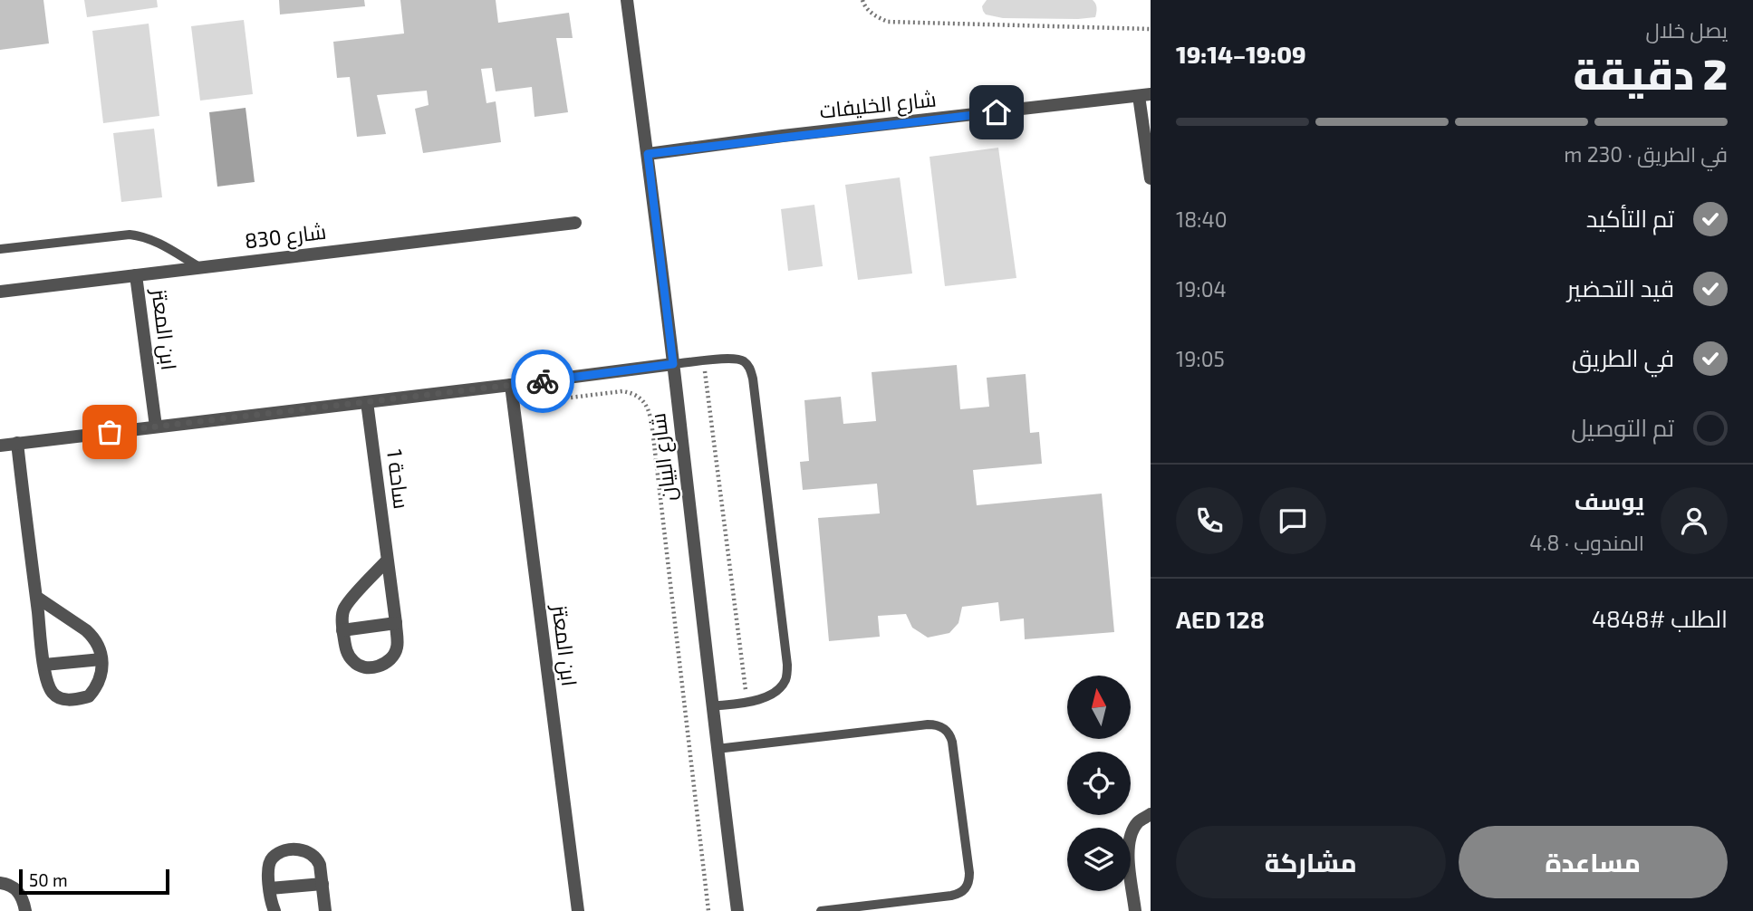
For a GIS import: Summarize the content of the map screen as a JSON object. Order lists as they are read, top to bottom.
{
  "streets": {
    "street": [
      "شارع الخليفات",
      "شارع 830",
      "ابن المعتز",
      "شارع البيان",
      "ساحة 1"
    ]
  },
  "crossings": [
    ["شارع الخليفات", "شارع البيان"],
    ["شارع 830", "ابن المعتز"]
  ],
  "scale_bar": "50 m",
  "north": "top",
  "page": {
    "heading": ["2 دقيقة", "يصل خلال", "19:09–19:14"],
    "panel": [
      "يوسف",
      "المندوب · 4.8",
      "الطلب #4848",
      "AED 128"
    ],
    "bar": "في الطريق · 230 m",
    "list": [
      ["تم التأكيد", "18:40"],
      ["قيد التحضير", "19:04"],
      ["في الطريق", "19:05"],
      "تم التوصيل"
    ],
    "buttons": ["مساعدة", "مشاركة"],
    "scale": "50 m"
  }
}
